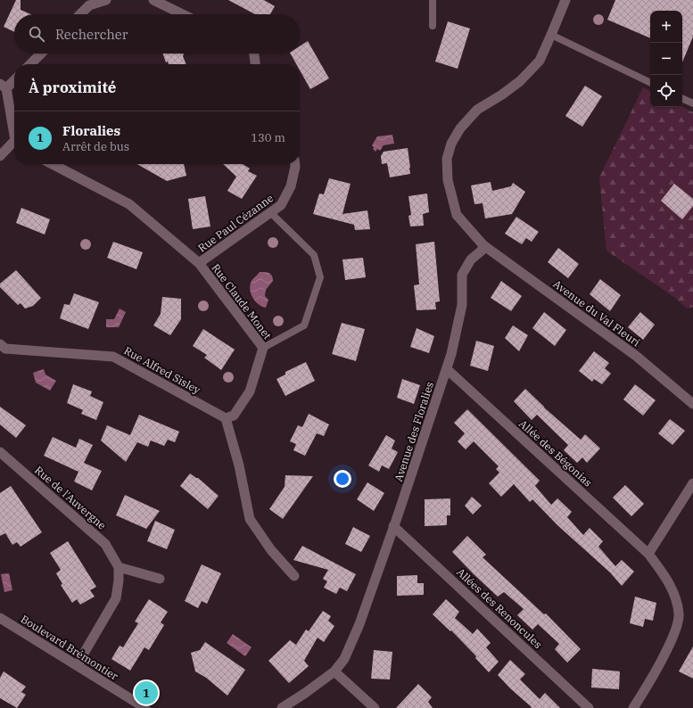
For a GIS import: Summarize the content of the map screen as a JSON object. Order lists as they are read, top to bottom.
{
  "streets": {
    "street": [
      "Rue Paul Cézanne",
      "Rue Claude Monet",
      "Avenue du Val Fleuri",
      "Rue Alfred Sisley",
      "Avenue des Floralies",
      "Allée des Bégonias",
      "Rue de l'Auvergne",
      "Allées des Renoncules",
      "Boulevard Brémontier"
    ]
  },
  "crossings": [
    ["Rue Paul Cézanne", "Rue Claude Monet"],
    ["Rue Claude Monet", "Rue Alfred Sisley"],
    ["Avenue du Val Fleuri", "Avenue des Floralies"],
    ["Avenue des Floralies", "Allée des Bégonias"],
    ["Avenue des Floralies", "Allées des Renoncules"]
  ],
  "page": {
    "map_buttons": ["+", "−"],
    "search": "Rechercher",
    "heading": "À proximité",
    "list": [
      {
        "mark": "1",
        "name": "Floralies",
        "note": "Arrêt de bus",
        "value": "130 m"
      }
    ],
    "pins": "1"
  }
}
